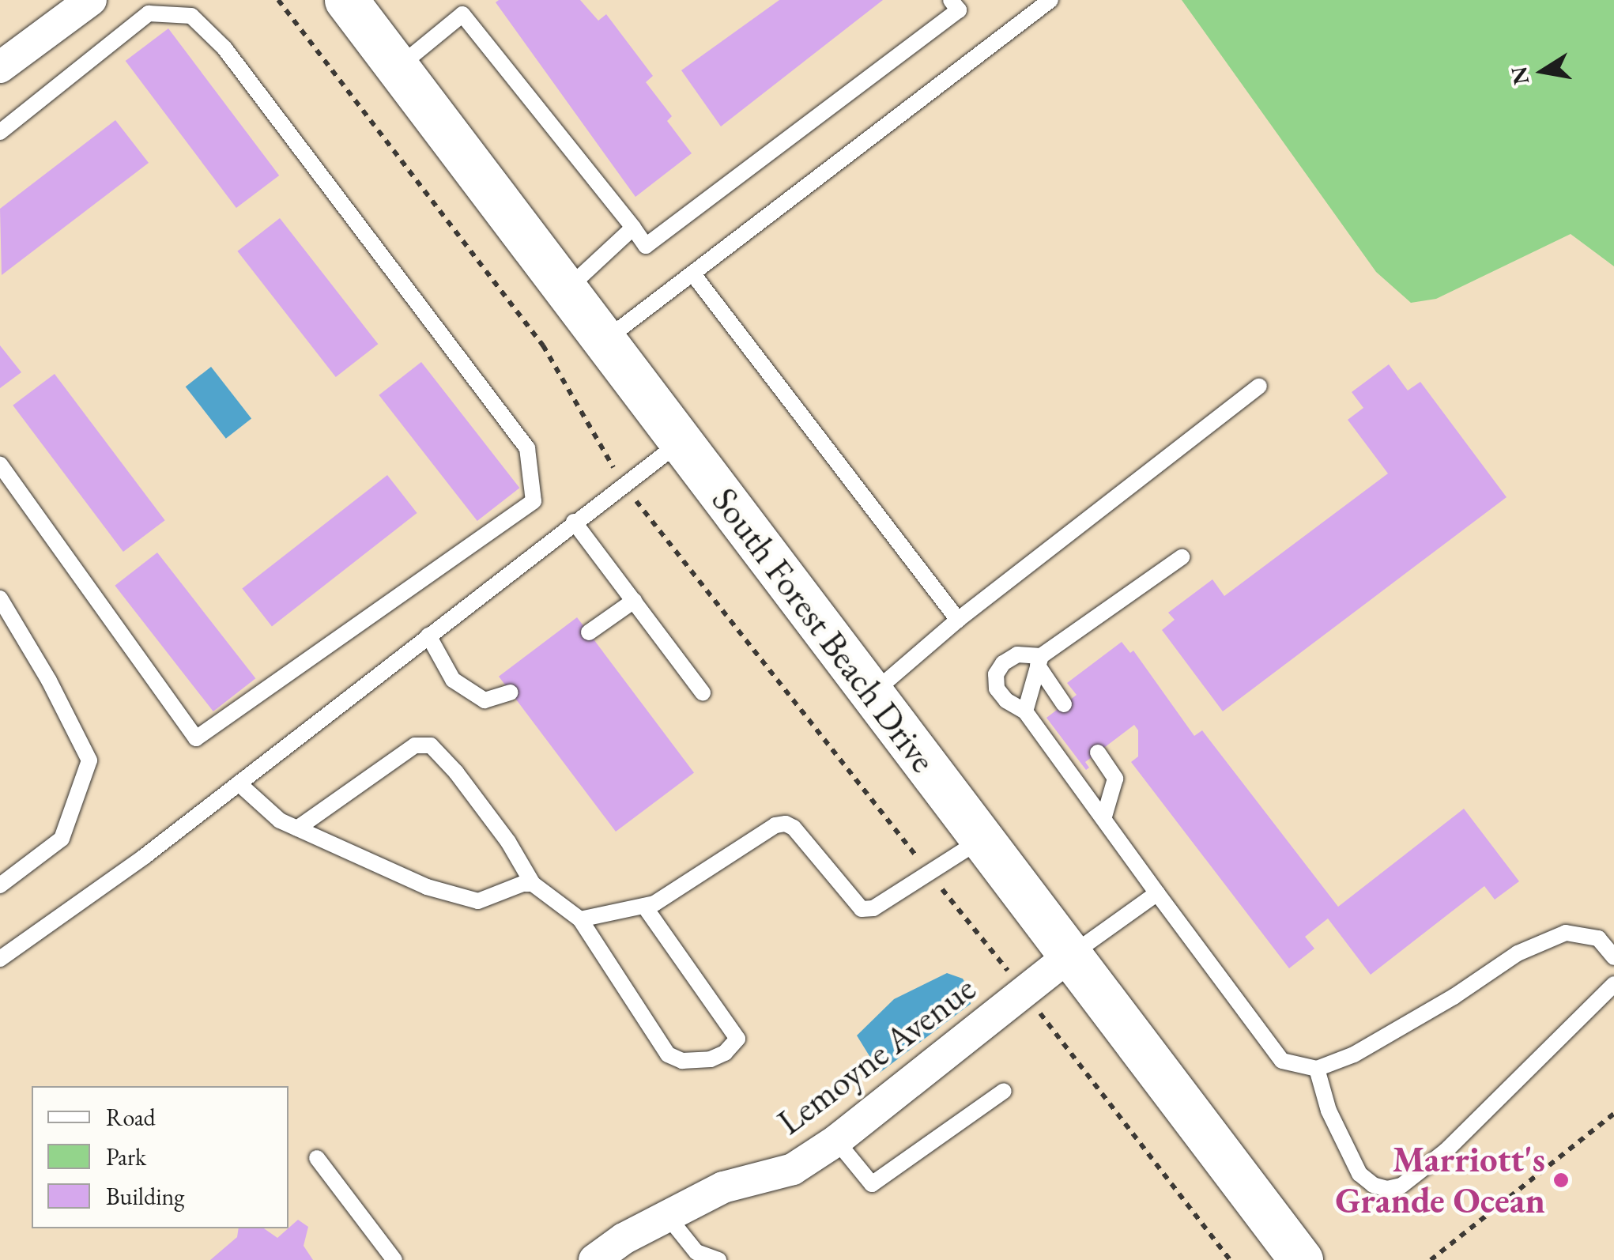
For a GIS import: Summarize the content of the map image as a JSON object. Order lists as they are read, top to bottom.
{
  "streets": {
    "street": ["South Forest Beach Drive", "Lemoyne Avenue"]
  },
  "crossings": [
    ["South Forest Beach Drive", "Lemoyne Avenue"]
  ],
  "places": ["Marriott's Grande Ocean"],
  "legend": ["Road", "Park", "Building"],
  "north": "left"
}
